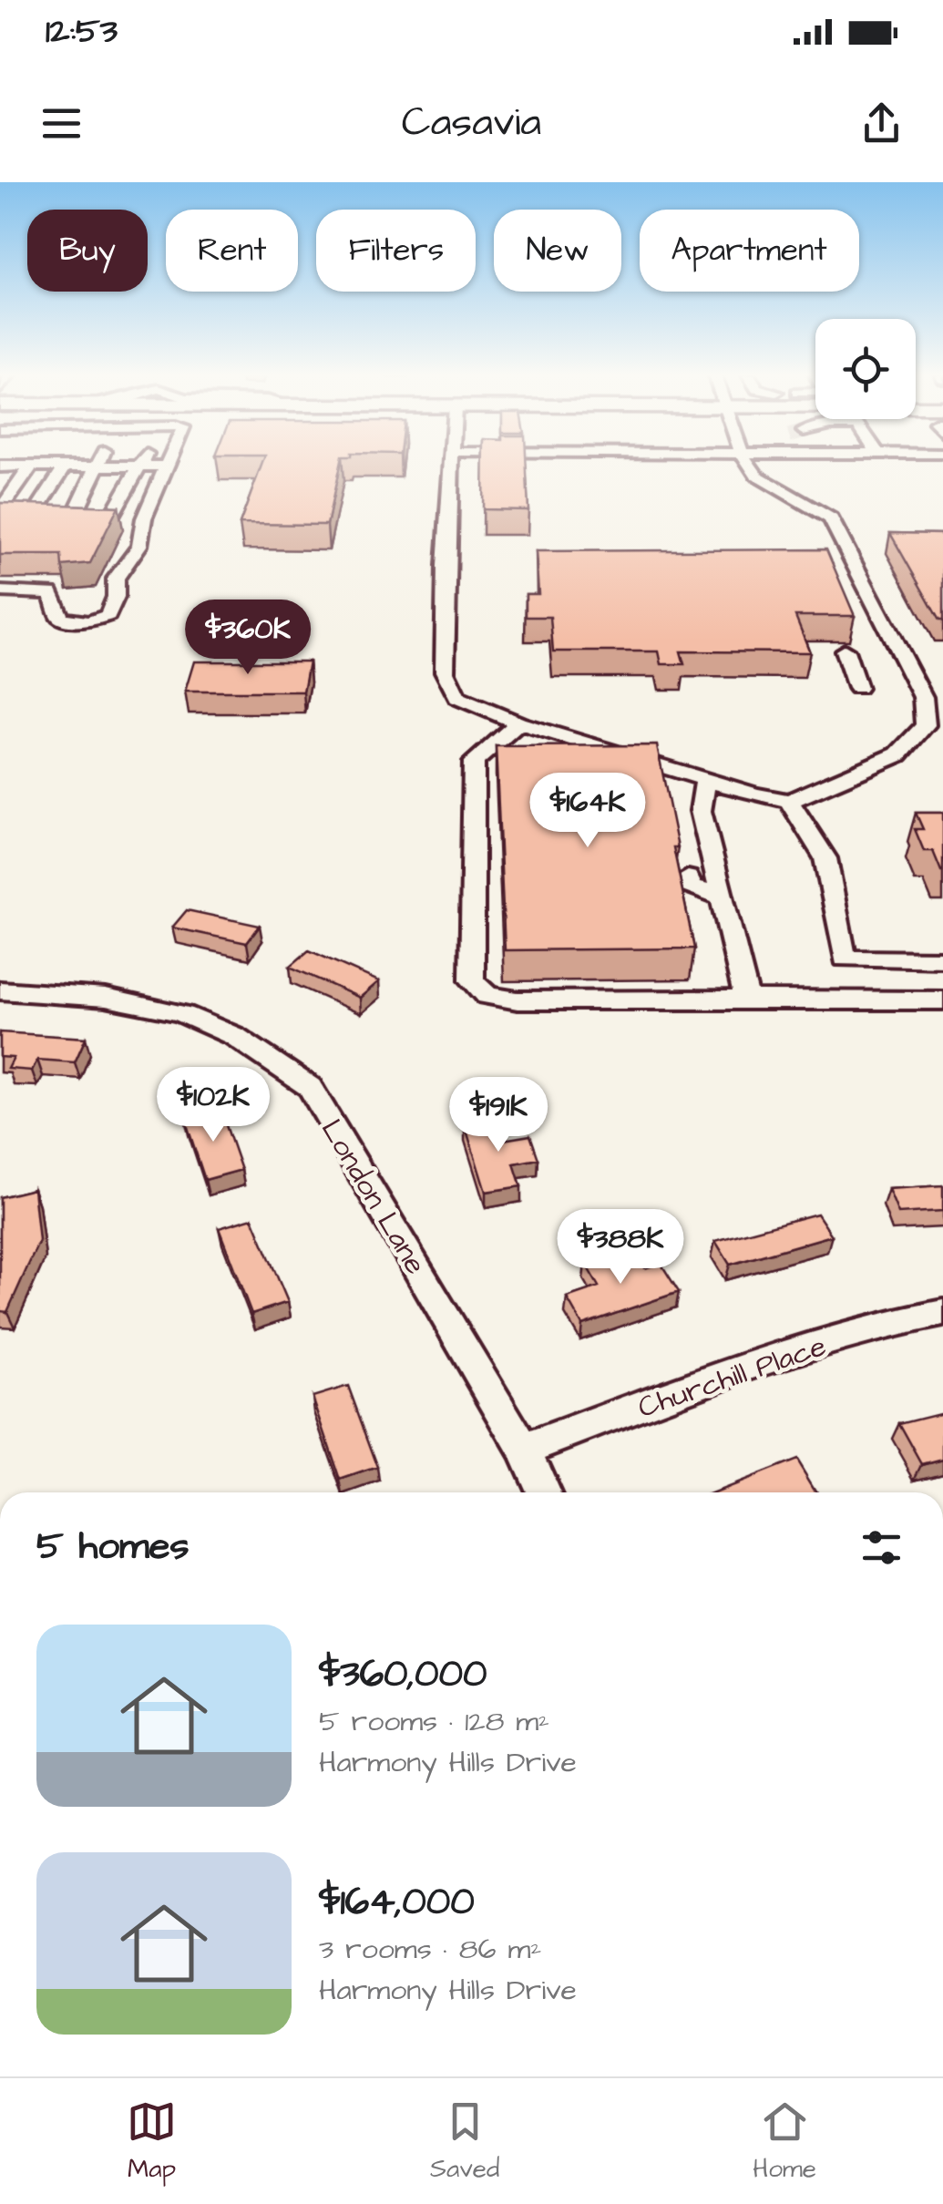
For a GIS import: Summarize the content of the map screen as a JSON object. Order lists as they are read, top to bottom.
{
  "streets": {
    "street": ["London Lane", "Churchill Place"]
  },
  "crossings": [
    ["London Lane", "Churchill Place"]
  ],
  "page": {
    "status": "12:53",
    "header": "Casavia",
    "chip": [
      "Buy",
      "Rent",
      "Filters",
      "New",
      "Apartment"
    ],
    "price": [
      "$360K",
      "$164K",
      "$102K",
      "$191K",
      "$388K"
    ],
    "heading": "5 homes",
    "list": [
      {
        "name": "$360,000",
        "note": "5 rooms · 128 m² · Harmony Hills Drive"
      },
      {
        "name": "$164,000",
        "note": "3 rooms · 86 m² · Harmony Hills Drive"
      }
    ],
    "tabs": ["Map", "Saved", "Home"]
  }
}
